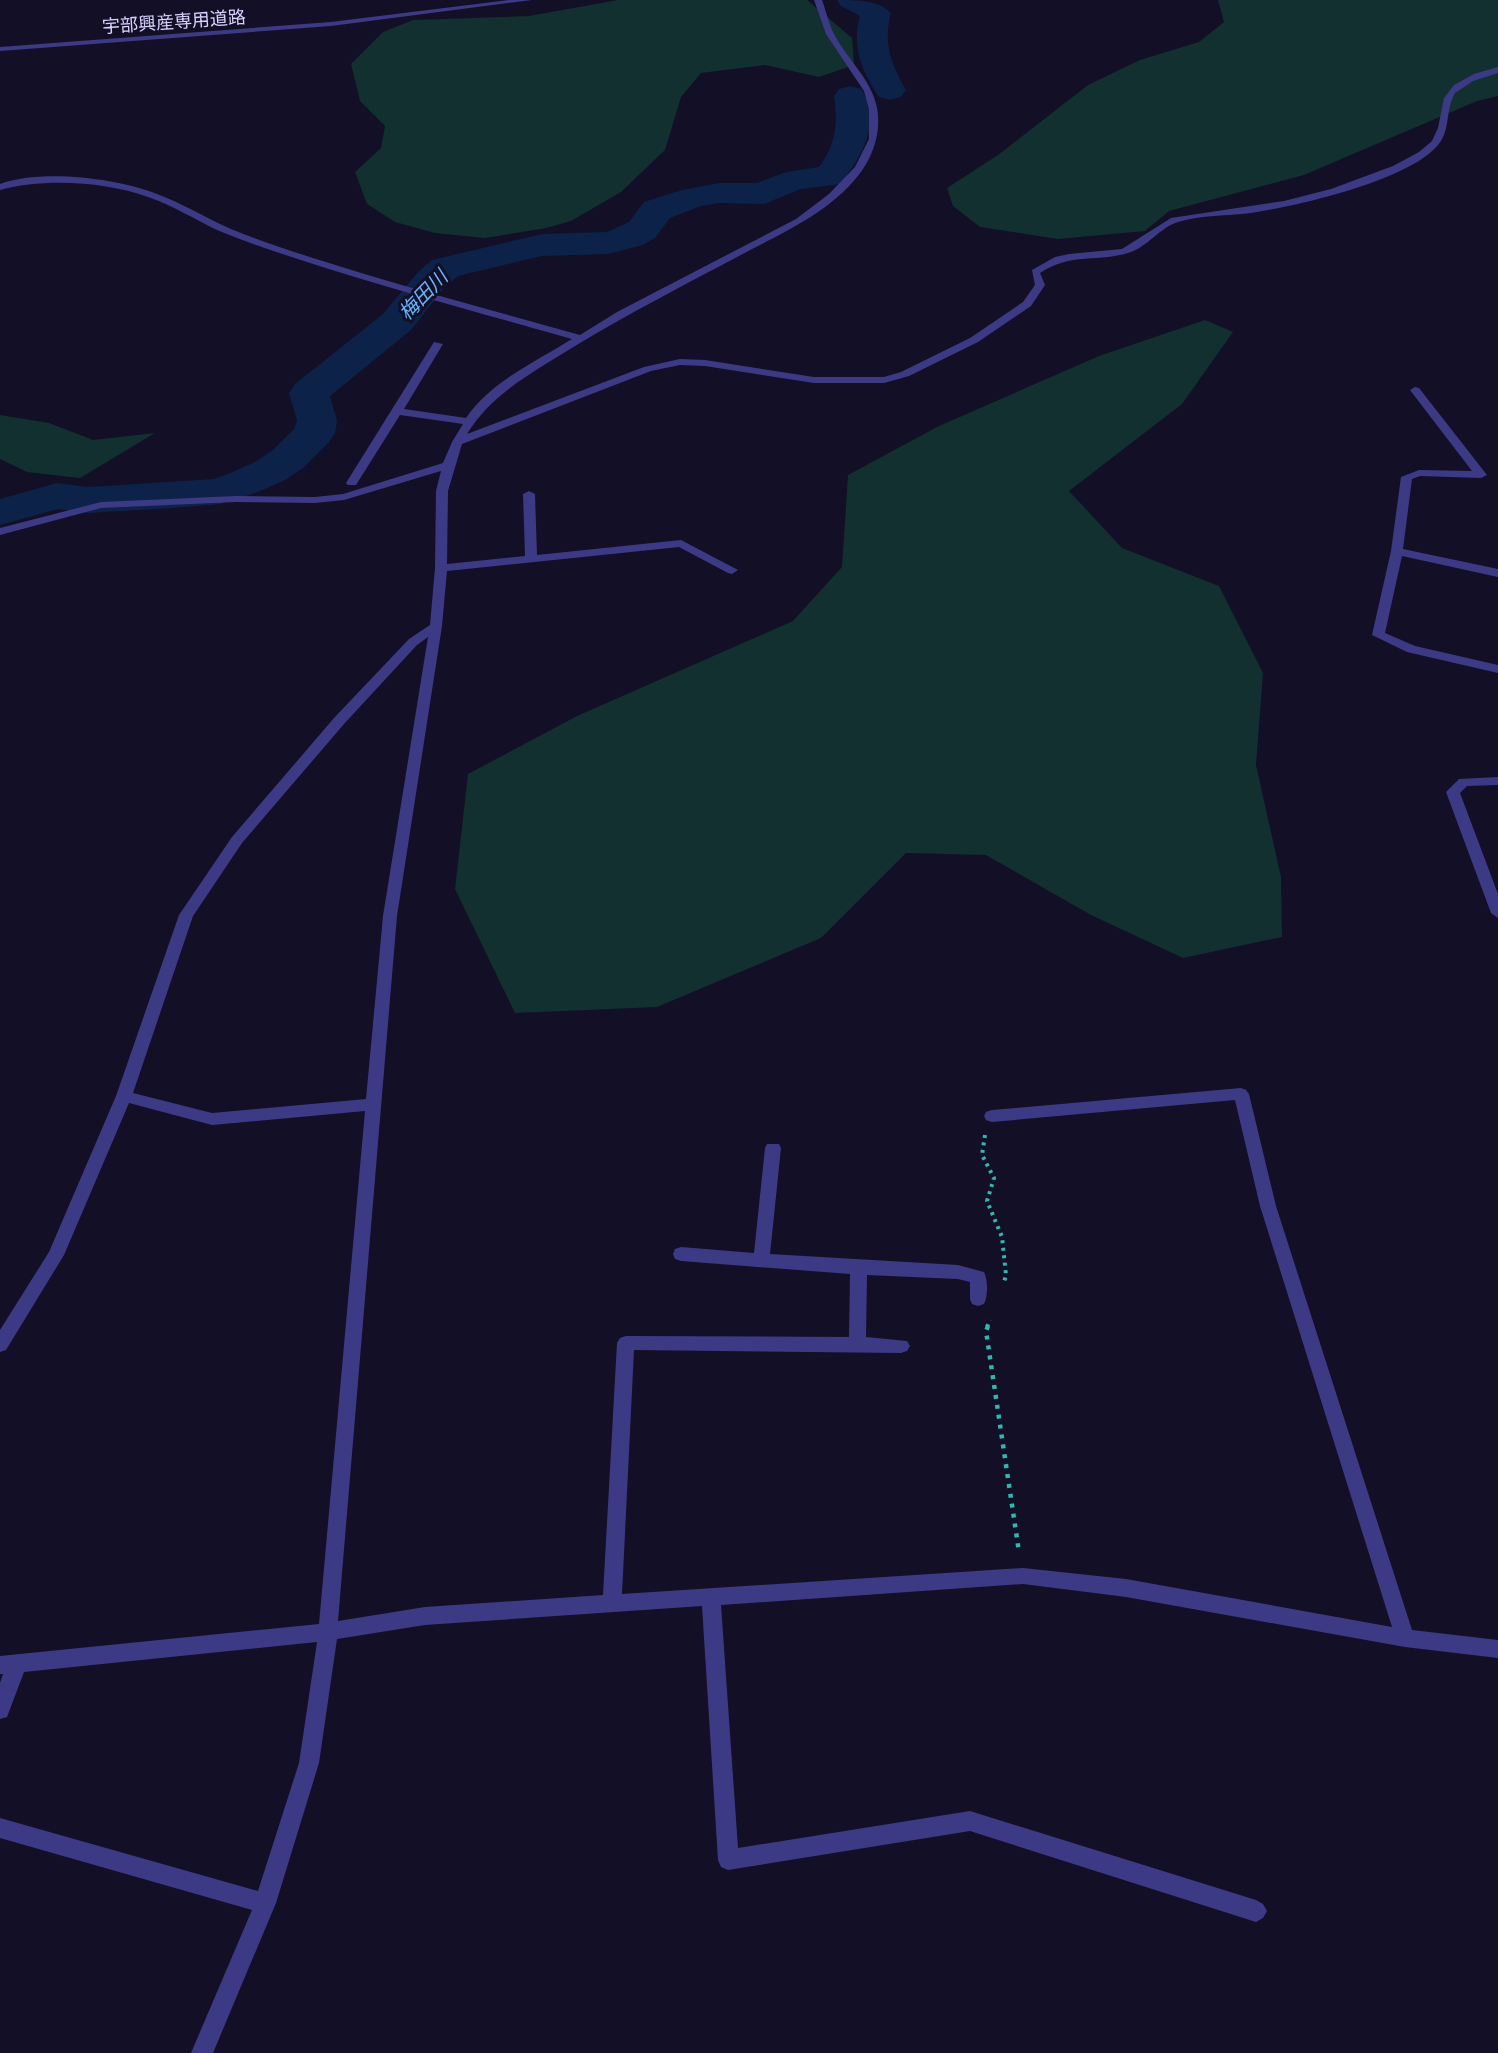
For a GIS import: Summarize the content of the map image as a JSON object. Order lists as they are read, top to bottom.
{
  "streets": {
    "street": ["宇部興産専用道路"]
  },
  "water": ["梅田川"]
}
